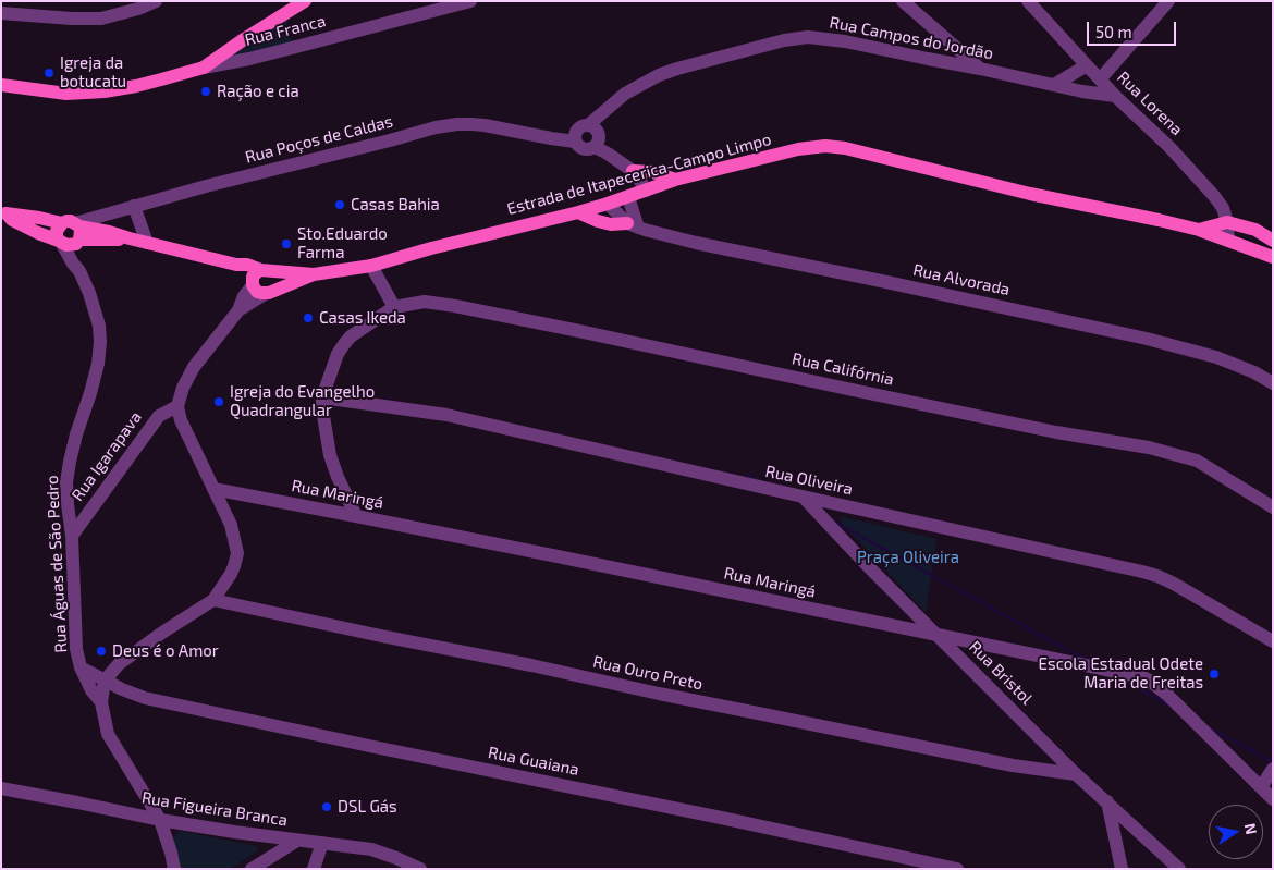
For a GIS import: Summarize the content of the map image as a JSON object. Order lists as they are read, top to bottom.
{
  "streets": {
    "main road": ["Estrada de Itapecerica-Campo Limpo"],
    "street": [
      "Rua Franca",
      "Rua Campos do Jordão",
      "Rua Lorena",
      "Rua Poços de Caldas",
      "Rua Alvorada",
      "Rua Califórnia",
      "Rua Igarapava",
      "Rua Oliveira",
      "Rua Maringá",
      "Rua Águas de São Pedro",
      "Rua Ouro Preto",
      "Rua Bristol",
      "Rua Guaiana",
      "Rua Figueira Branca"
    ]
  },
  "crossings": [
    ["Rua Campos do Jordão", "Rua Lorena"],
    ["Rua Campos do Jordão", "Rua Poços de Caldas"],
    ["Rua Lorena", "Estrada de Itapecerica-Campo Limpo"],
    ["Rua Poços de Caldas", "Estrada de Itapecerica-Campo Limpo"],
    ["Rua Poços de Caldas", "Rua Águas de São Pedro"],
    ["Estrada de Itapecerica-Campo Limpo", "Rua Alvorada"],
    ["Estrada de Itapecerica-Campo Limpo", "Rua Igarapava"],
    ["Estrada de Itapecerica-Campo Limpo", "Rua Águas de São Pedro"],
    ["Rua Igarapava", "Rua Águas de São Pedro"],
    ["Rua Oliveira", "Rua Bristol"],
    ["Rua Maringá", "Rua Bristol"],
    ["Rua Águas de São Pedro", "Rua Guaiana"],
    ["Rua Ouro Preto", "Rua Bristol"]
  ],
  "parks": ["Praça Oliveira"],
  "places": [
    "Igreja da botucatu",
    "Ração e cia",
    "Casas Bahia",
    "Sto.Eduardo Farma",
    "Casas Ikeda",
    "Igreja do Evangelho Quadrangular",
    "Deus é o Amor",
    "Escola Estadual Odete Maria de Freitas",
    "DSL Gás"
  ],
  "scale_bar": "50 m",
  "north": "right"
}
